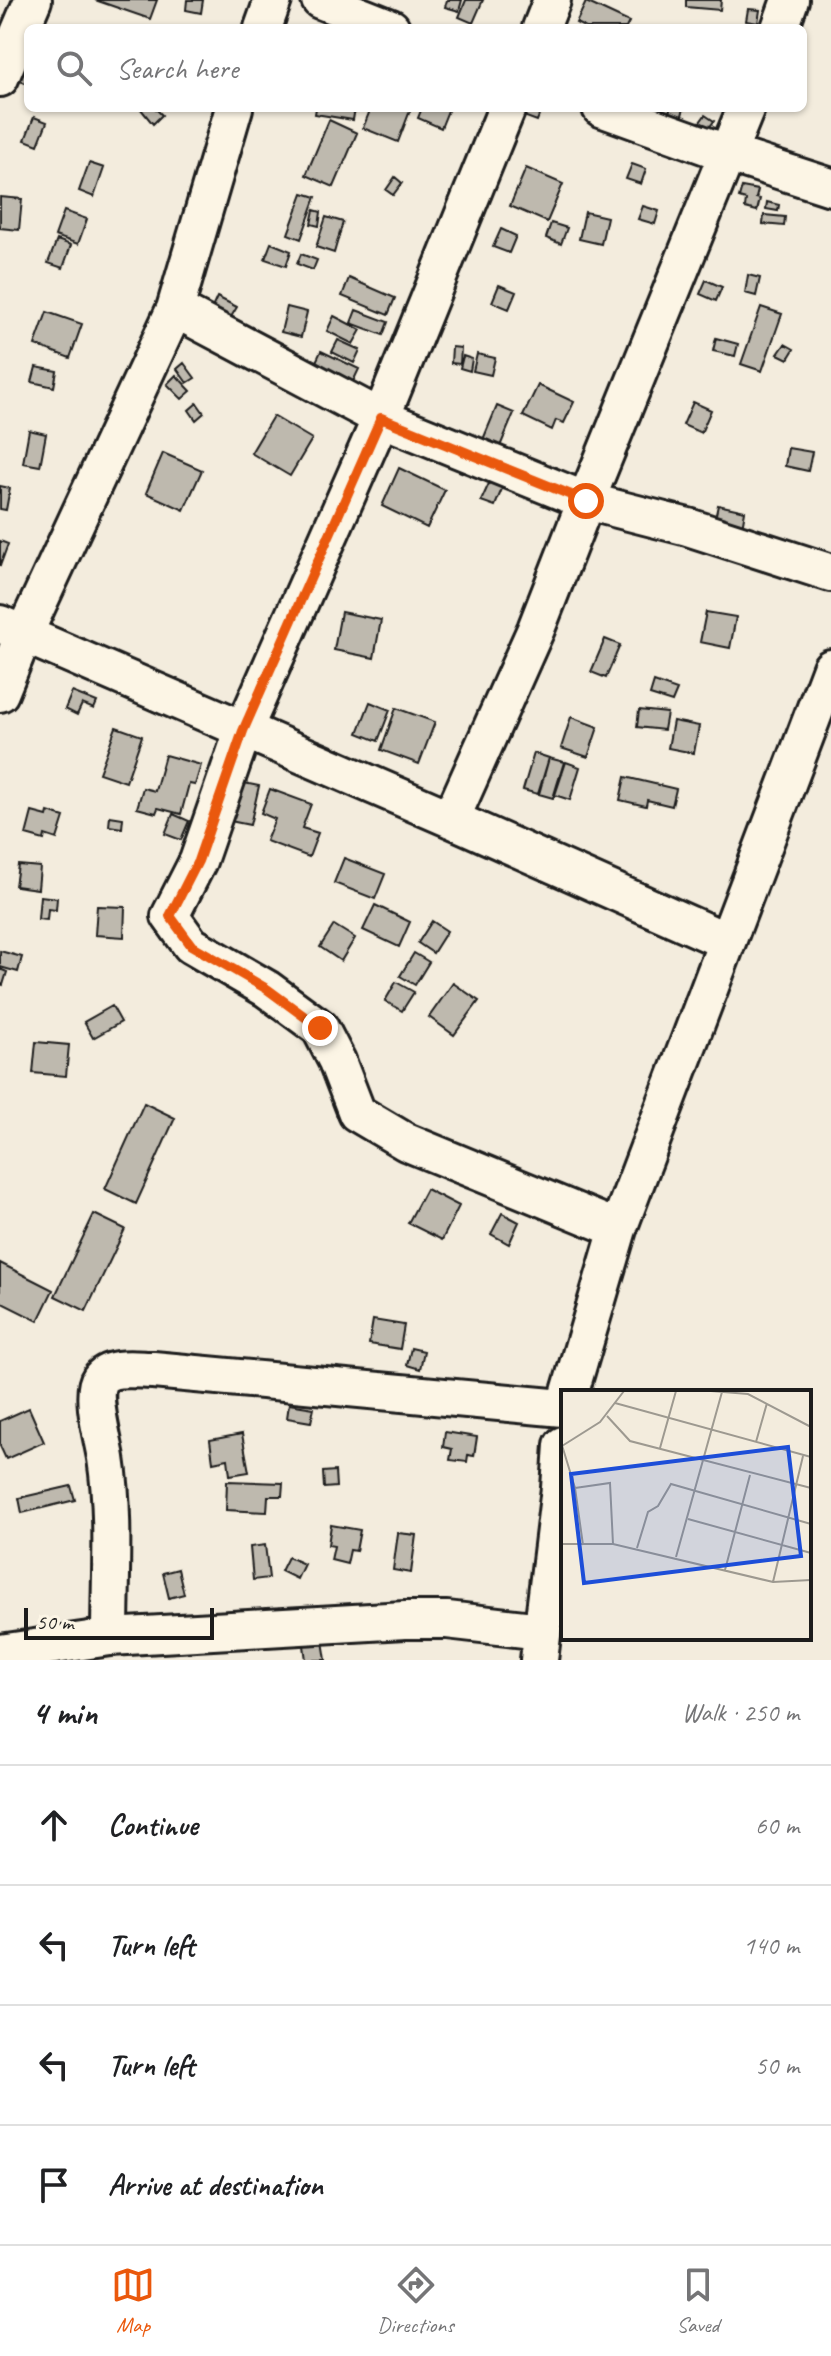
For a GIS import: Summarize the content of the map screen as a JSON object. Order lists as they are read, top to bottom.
{
  "scale_bar": "50 m",
  "page": {
    "search": "Search here",
    "scale": "50 m",
    "heading": ["4 min", "Walk · 250 m"],
    "list": [
      ["Continue", "60 m"],
      ["Turn left", "140 m"],
      ["Turn left", "50 m"],
      "Arrive at destination"
    ],
    "nav": ["Map", "Directions", "Saved"]
  }
}
